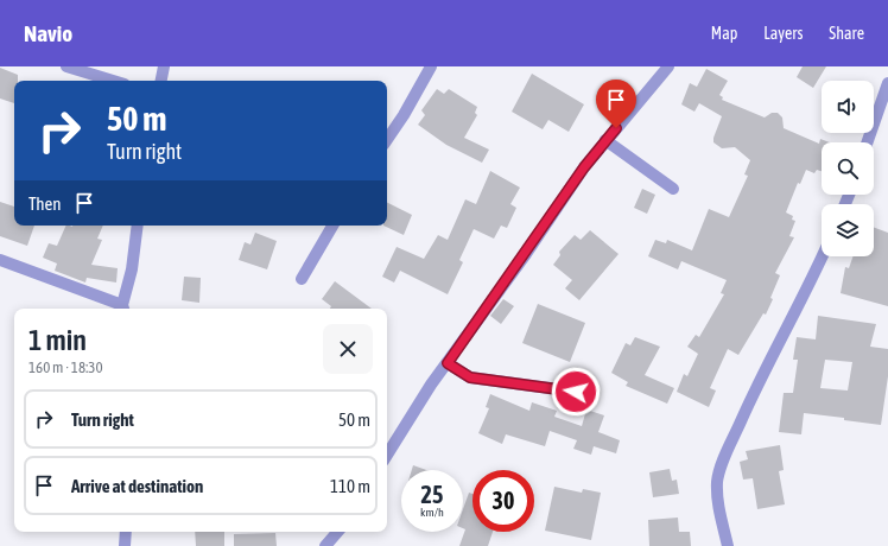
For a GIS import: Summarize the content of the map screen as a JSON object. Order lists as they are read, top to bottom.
{
  "page": {
    "header": "Navio",
    "nav": ["Map", "Layers", "Share"],
    "turn": ["50 m", "Turn right"],
    "then": "Then",
    "heading": ["1 min", "160 m · 18:30"],
    "list": [
      {
        "name": "Turn right",
        "value": "50 m"
      },
      {
        "name": "Arrive at destination",
        "value": "110 m"
      }
    ],
    "speed": "25 km/h",
    "limit": "30"
  }
}
